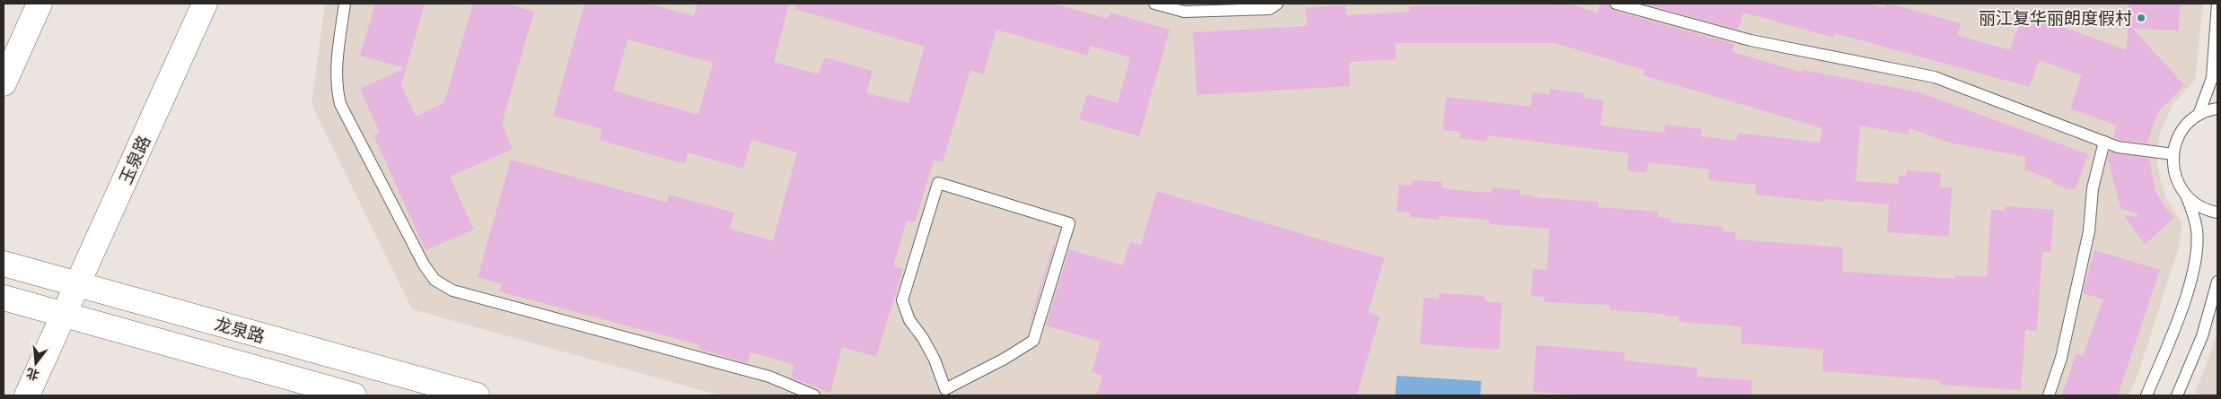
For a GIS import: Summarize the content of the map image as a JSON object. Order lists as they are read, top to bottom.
{
  "streets": {
    "main road": ["玉泉路", "龙泉路"]
  },
  "crossings": [
    ["玉泉路", "龙泉路"]
  ],
  "places": ["丽江复华丽朗度假村"],
  "north": "bottom"
}
